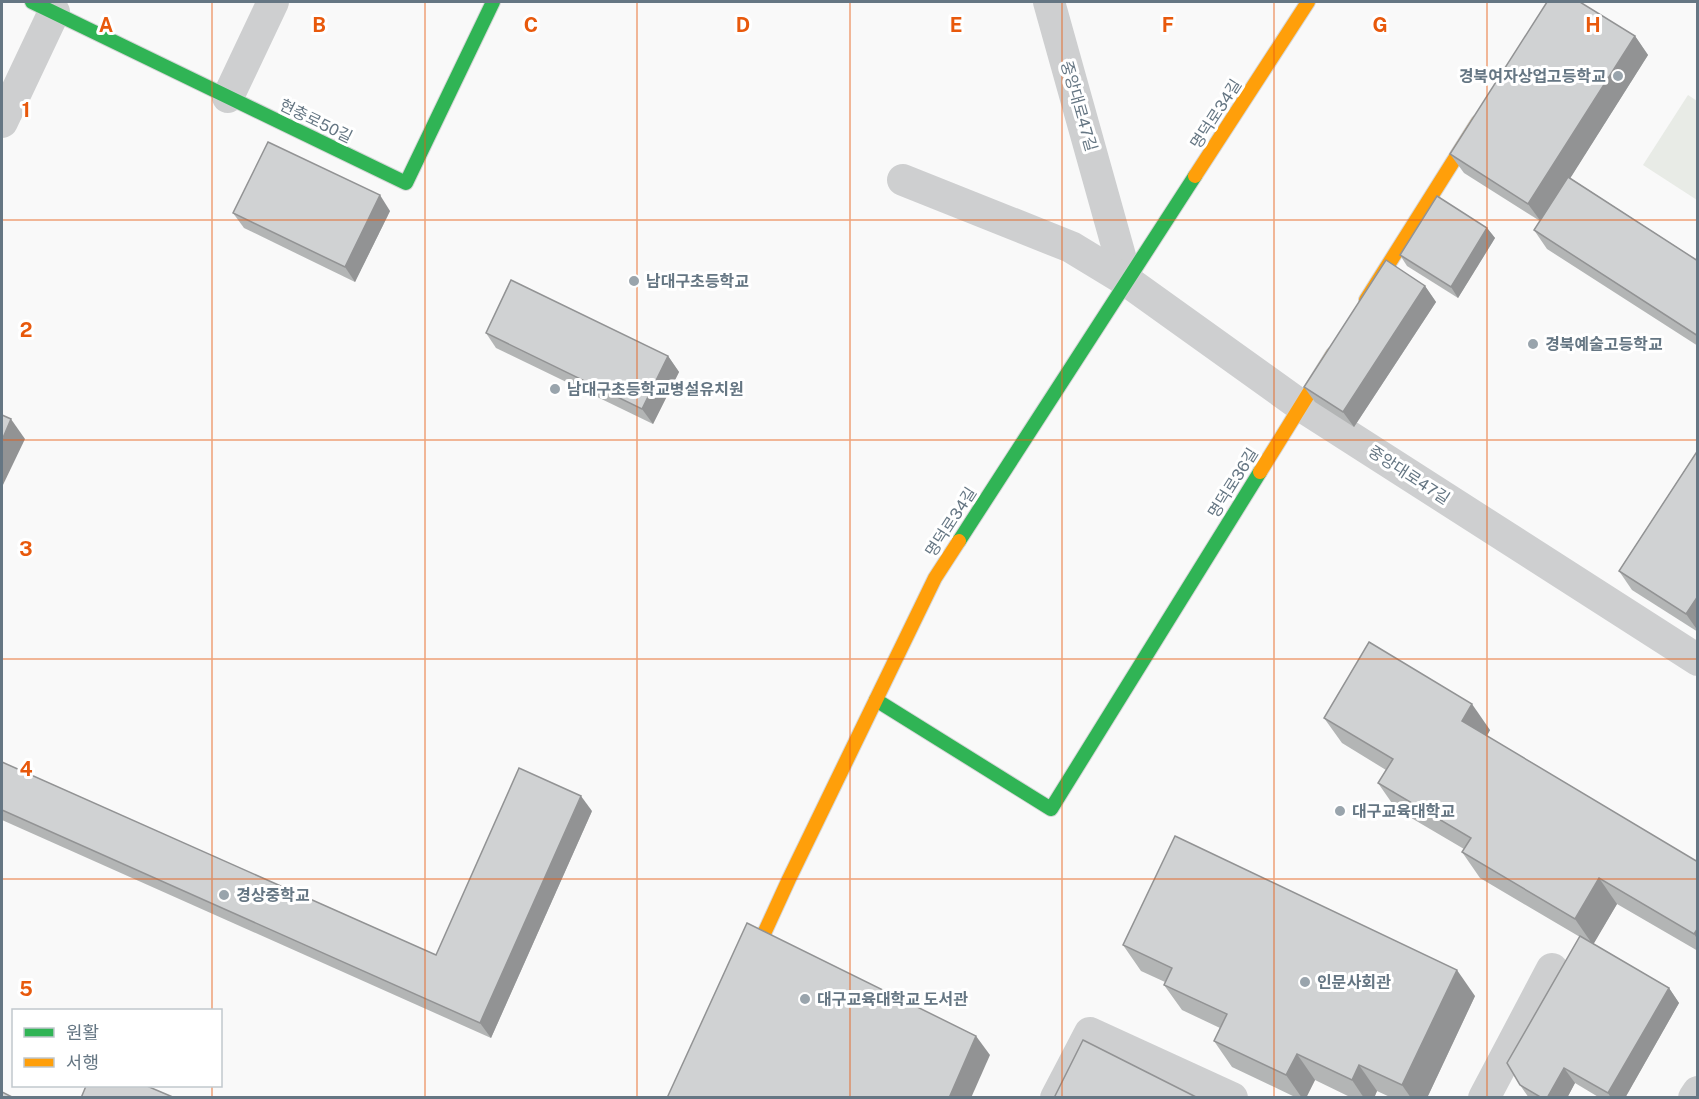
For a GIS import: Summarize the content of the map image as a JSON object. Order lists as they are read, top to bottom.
{
  "streets": {
    "street": [
      "중앙대로47길",
      "명덕로34길",
      "현충로50길",
      "명덕로36길"
    ]
  },
  "crossings": [
    ["중앙대로47길", "명덕로34길"],
    ["중앙대로47길", "명덕로36길"],
    ["명덕로34길", "명덕로36길"]
  ],
  "places": [
    "경북여자상업고등학교",
    "남대구초등학교",
    "경북예술고등학교",
    "남대구초등학교병설유치원",
    "대구교육대학교",
    "경상중학교",
    "인문사회관",
    "대구교육대학교 도서관"
  ],
  "legend": ["원활", "서행"],
  "grid": {
    "columns": [
      "A",
      "B",
      "C",
      "D",
      "E",
      "F",
      "G",
      "H"
    ],
    "rows": [
      "1",
      "2",
      "3",
      "4",
      "5"
    ]
  }
}
